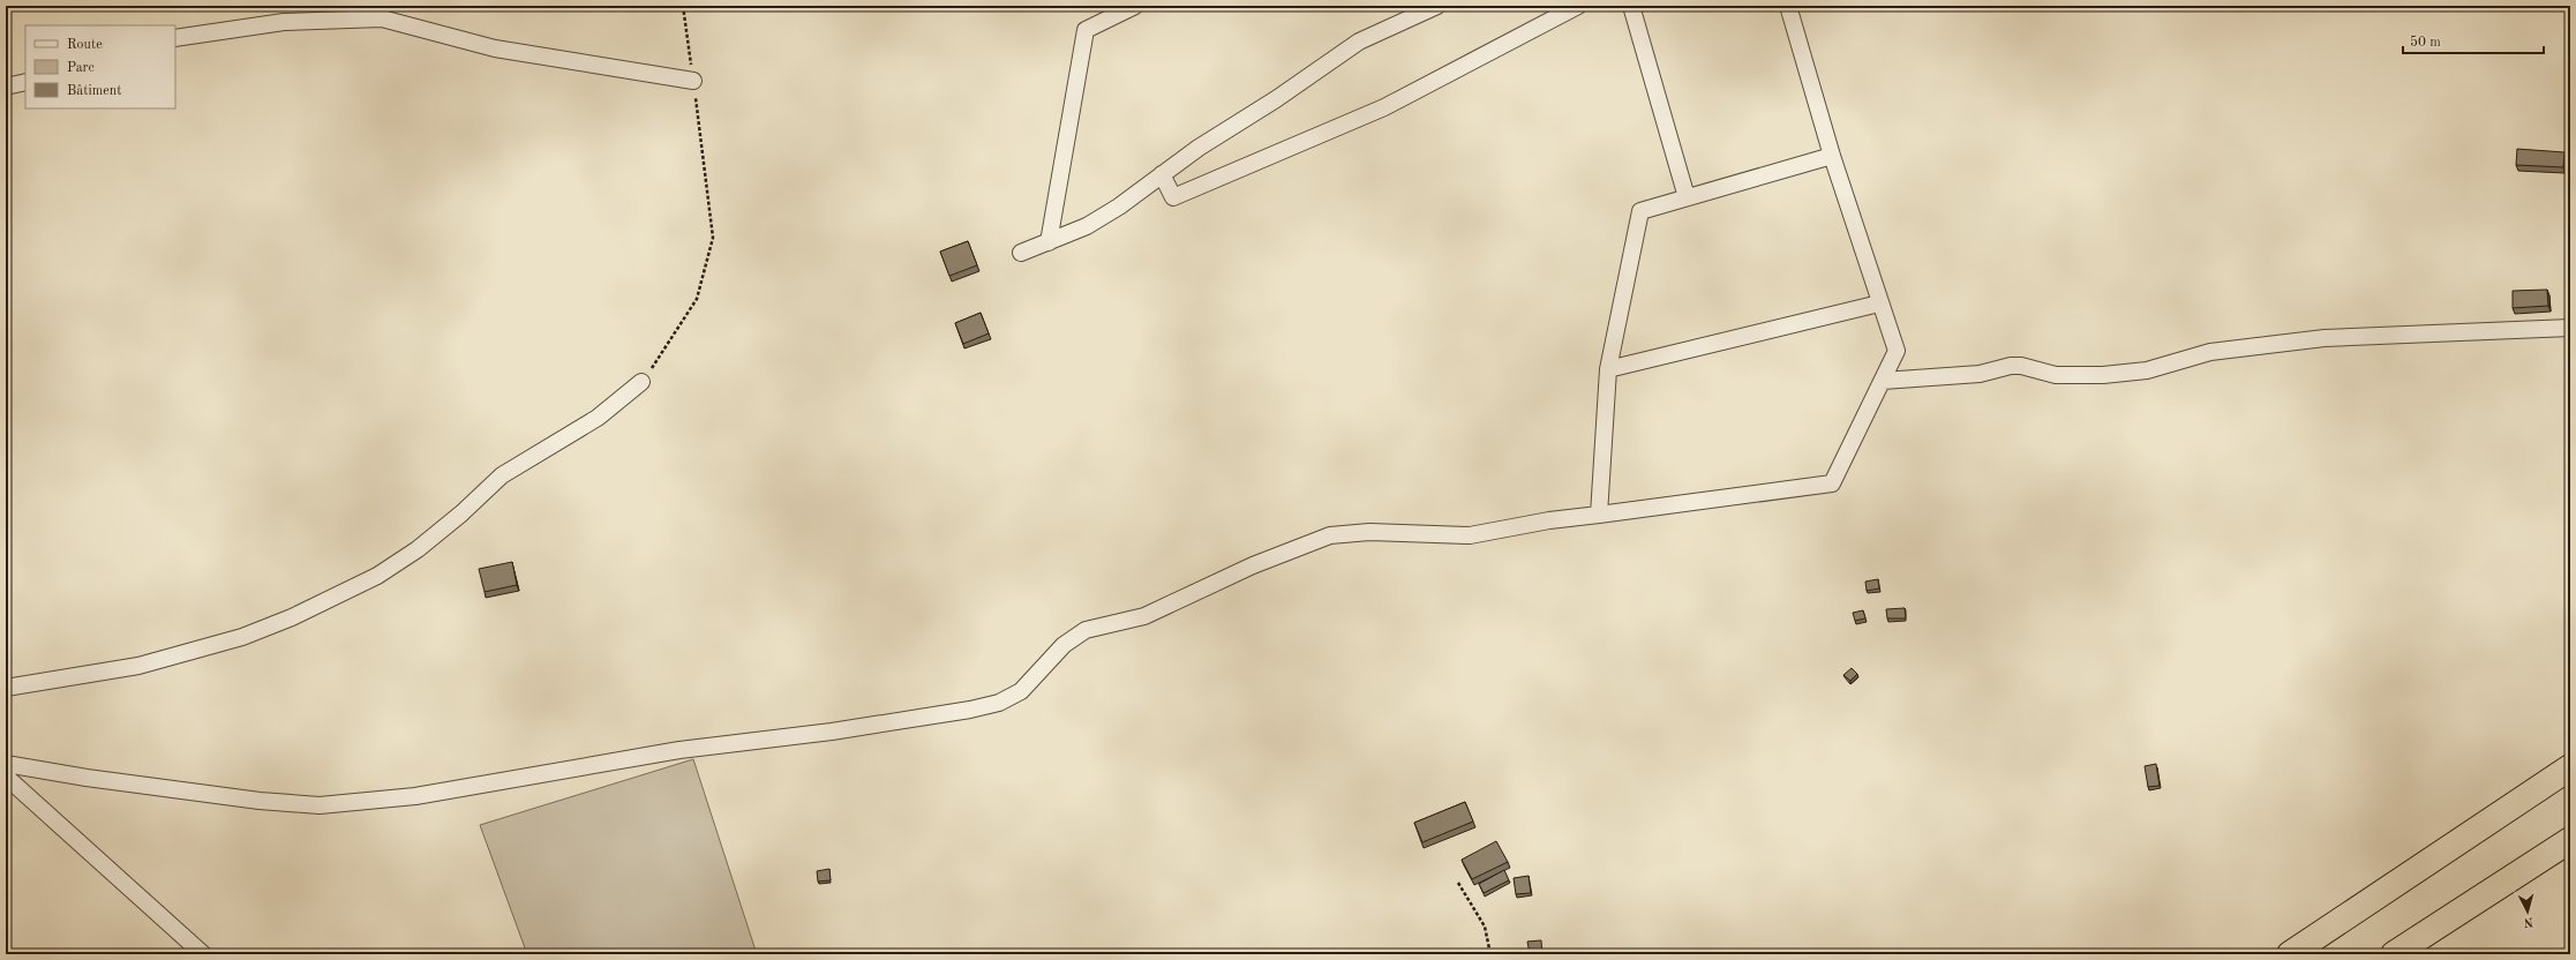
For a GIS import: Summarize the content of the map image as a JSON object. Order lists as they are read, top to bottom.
{
  "legend": ["Route", "Parc", "Bâtiment"],
  "scale_bar": "50 m",
  "north": "bottom"
}
